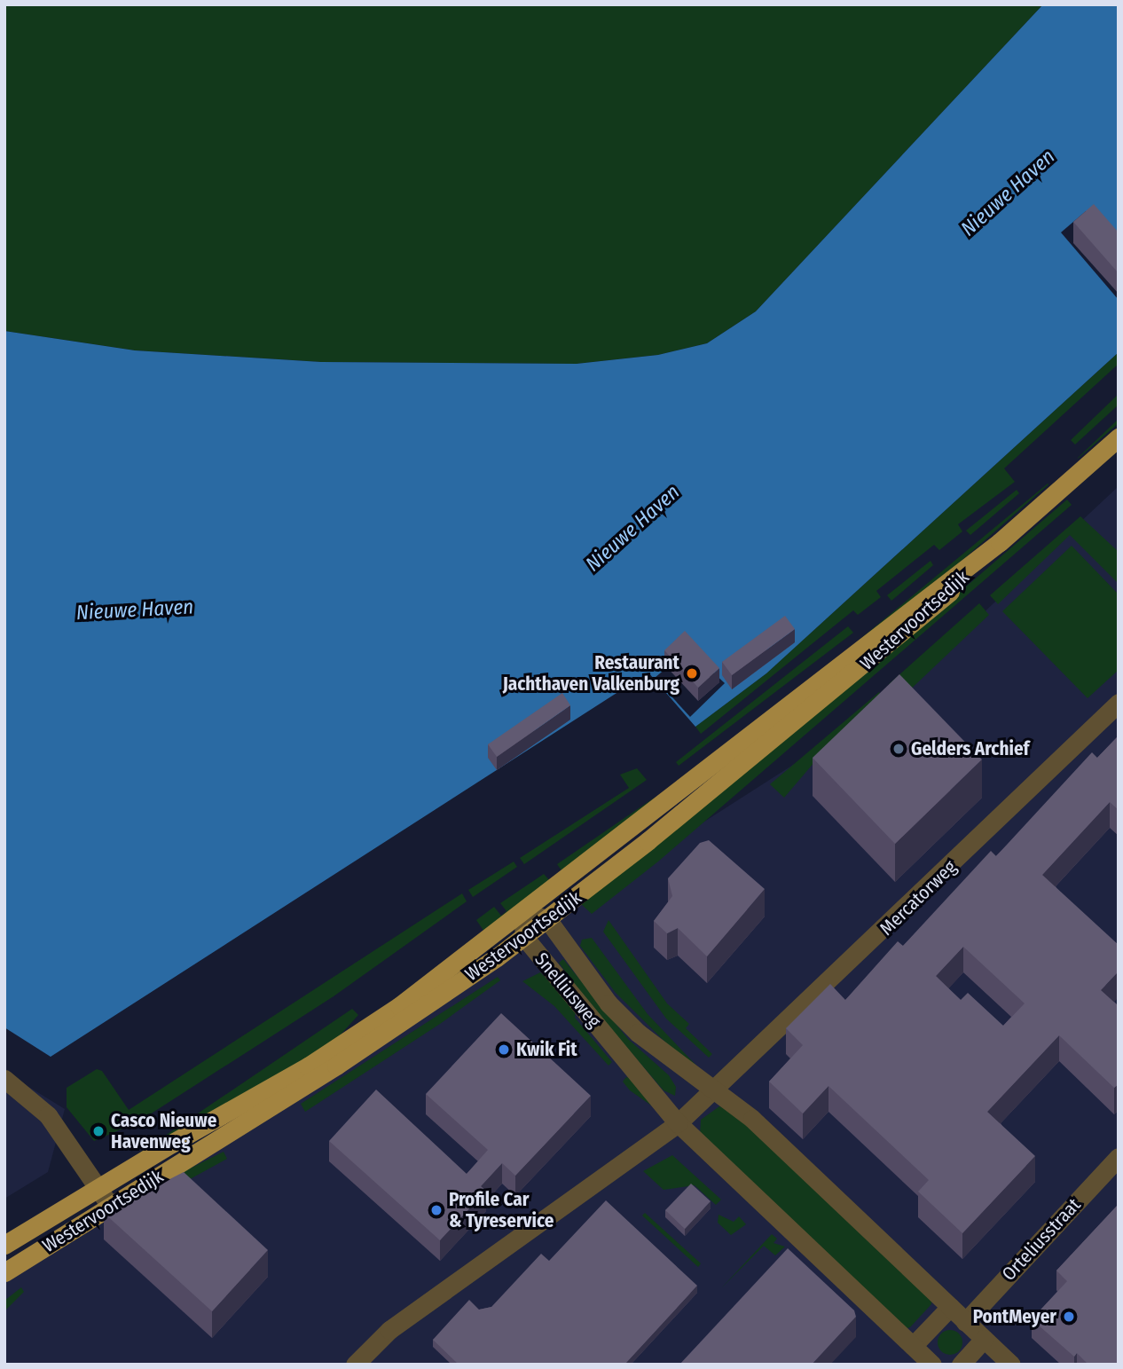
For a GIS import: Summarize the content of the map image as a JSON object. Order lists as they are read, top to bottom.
{
  "streets": {
    "main road": ["Westervoortsedijk"],
    "street": ["Mercatorweg", "Snelliusweg", "Orteliusstraat"]
  },
  "crossings": [
    ["Westervoortsedijk", "Snelliusweg"],
    ["Mercatorweg", "Snelliusweg"],
    ["Snelliusweg", "Orteliusstraat"]
  ],
  "water": ["Nieuwe Haven"],
  "places": [
    "Restaurant Jachthaven Valkenburg",
    "Gelders Archief",
    "Kwik Fit",
    "Casco Nieuwe Havenweg",
    "Profile Car & Tyreservice",
    "PontMeyer"
  ]
}
